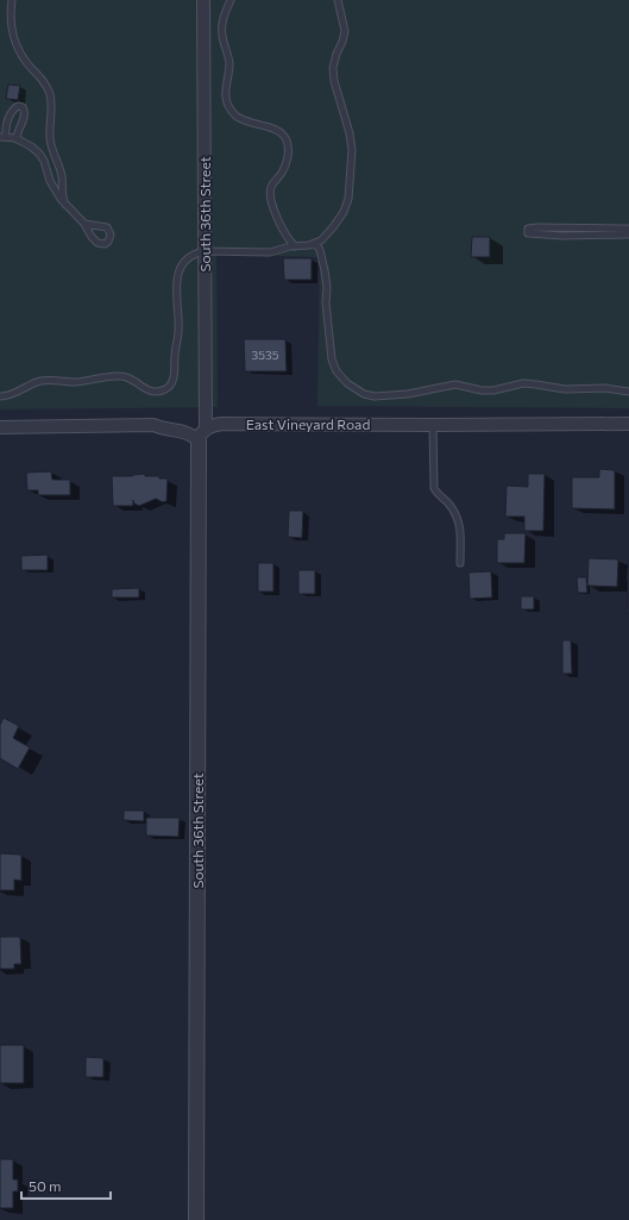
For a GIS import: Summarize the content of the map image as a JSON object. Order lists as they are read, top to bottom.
{
  "streets": {
    "street": ["South 36th Street", "East Vineyard Road"]
  },
  "crossings": [
    ["South 36th Street", "East Vineyard Road"]
  ],
  "house_numbers": ["3535"],
  "scale_bar": "50 m"
}
